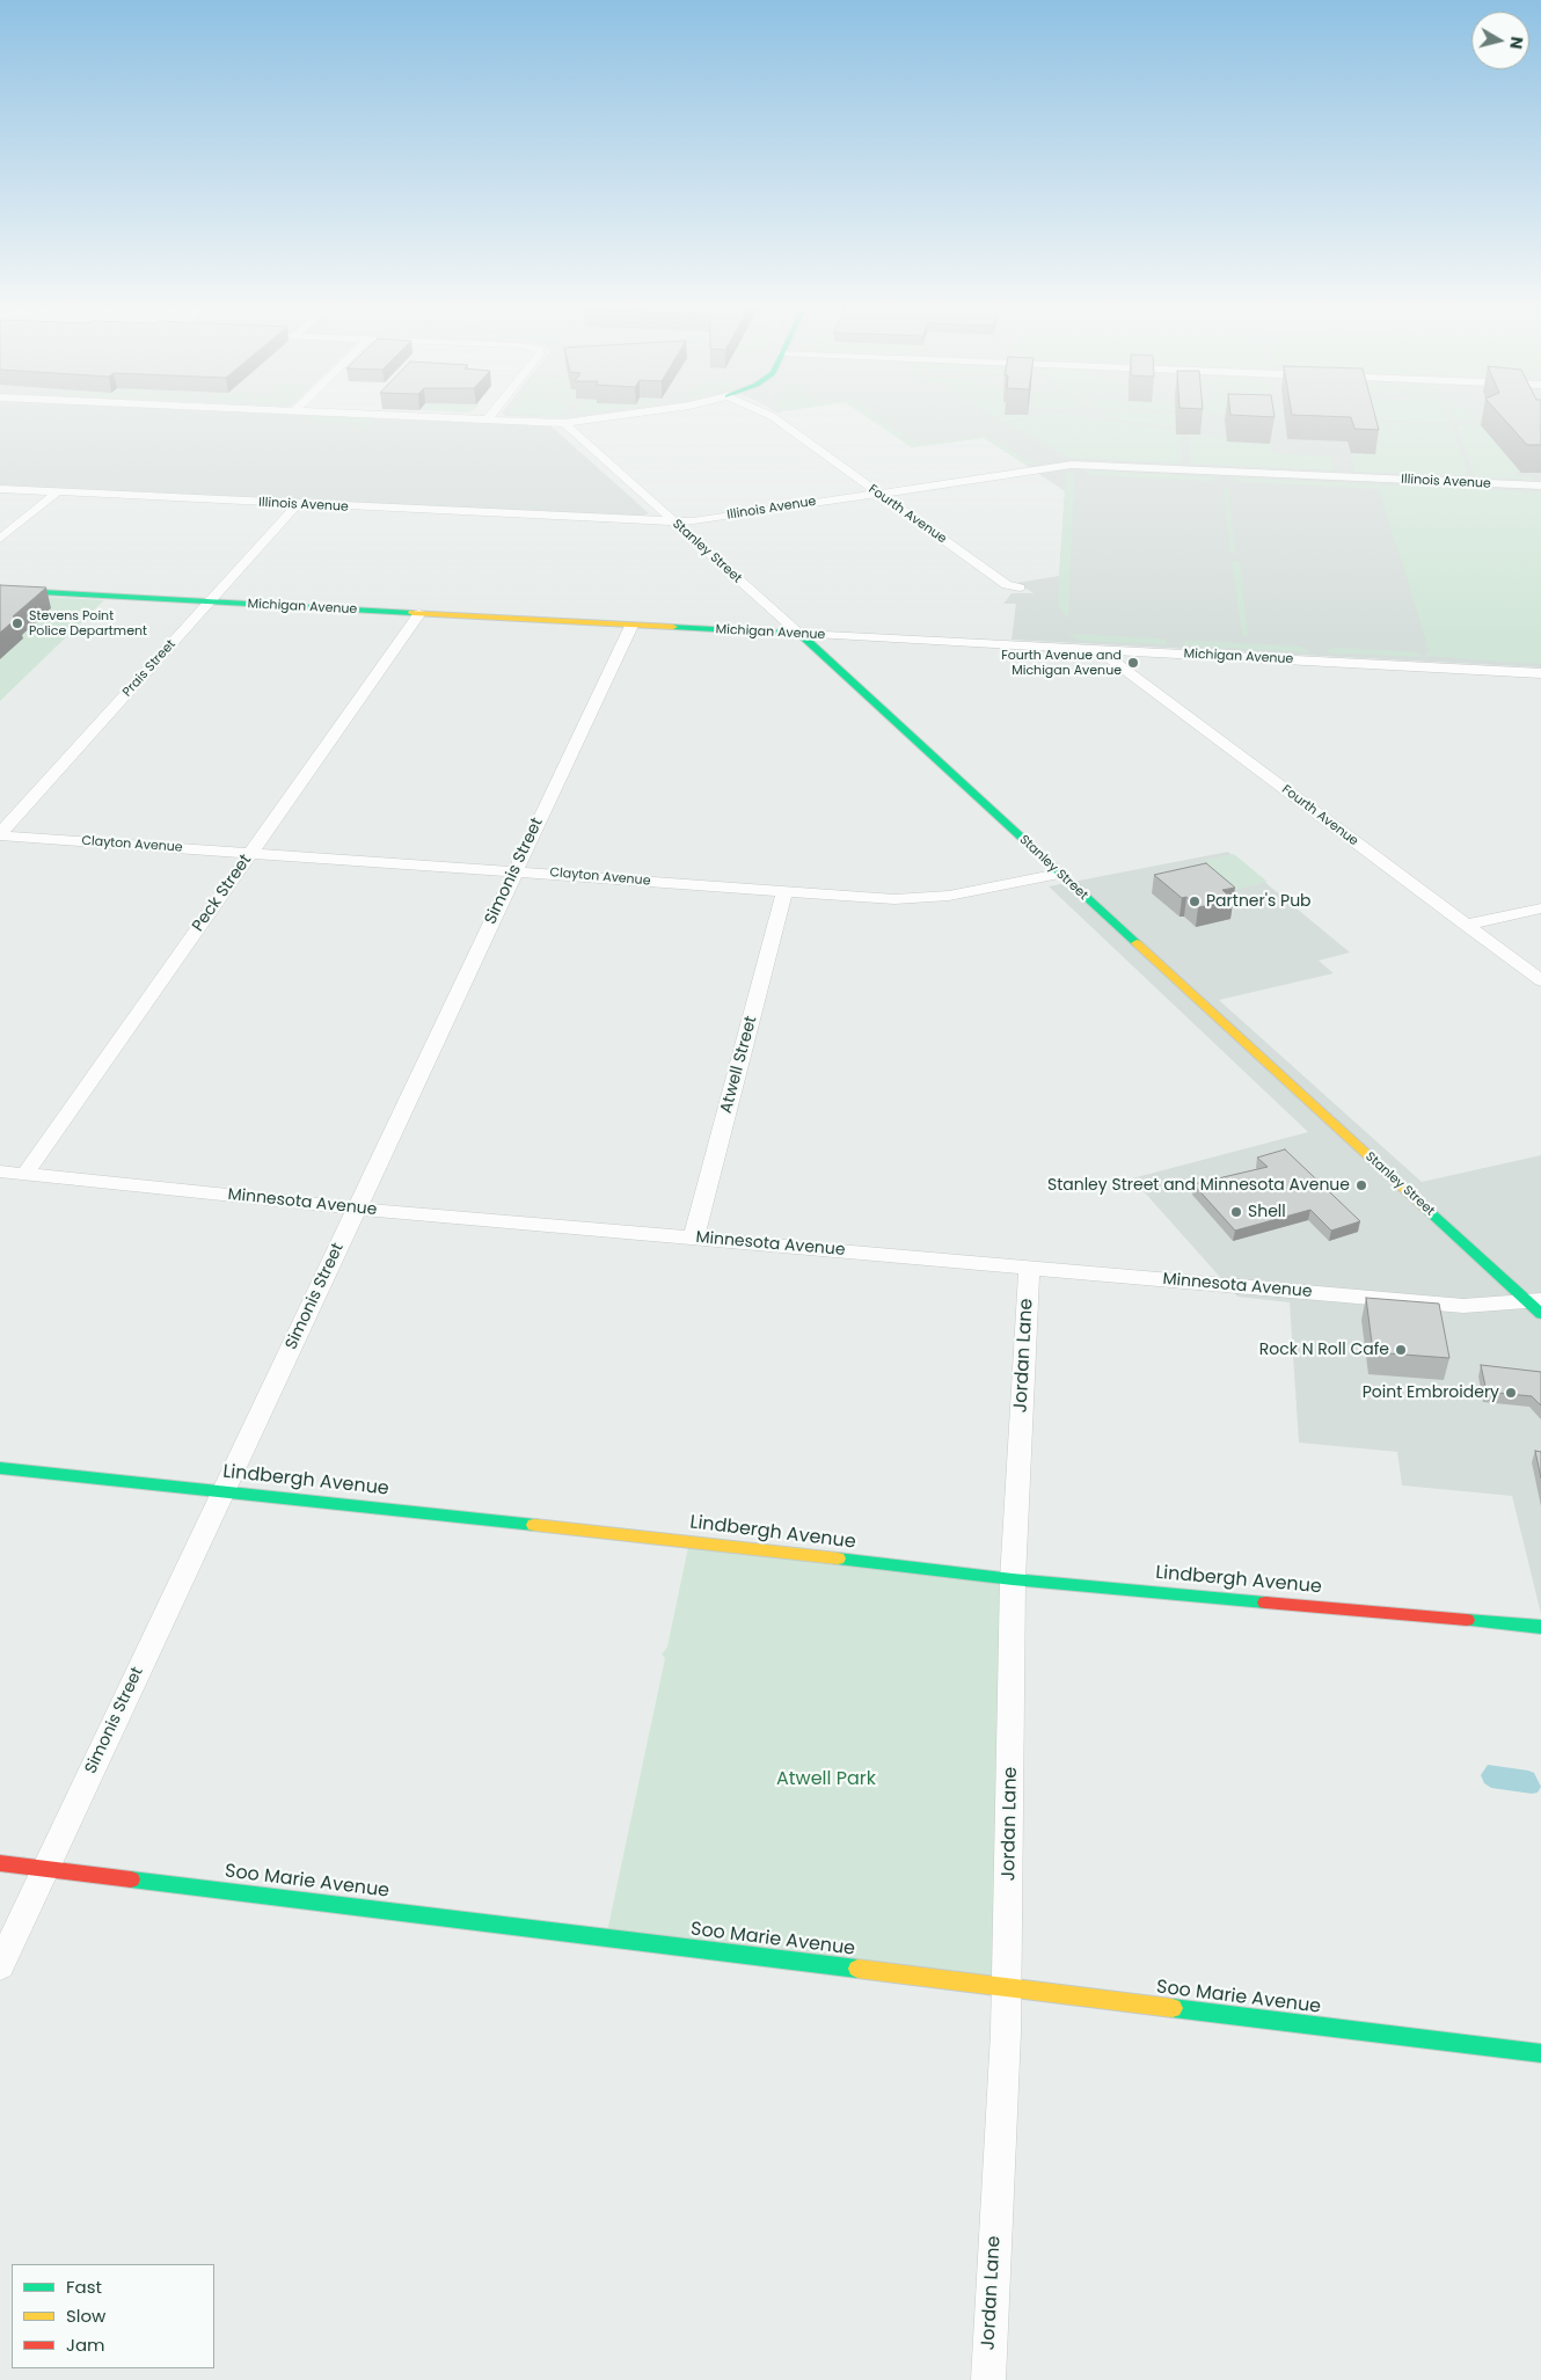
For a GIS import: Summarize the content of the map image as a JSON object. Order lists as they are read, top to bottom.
{
  "streets": {
    "street": [
      "Illinois Avenue",
      "Fourth Avenue",
      "Stanley Street",
      "Michigan Avenue",
      "Prais Street",
      "Clayton Avenue",
      "Simonis Street",
      "Peck Street",
      "Atwell Street",
      "Minnesota Avenue",
      "Jordan Lane",
      "Lindbergh Avenue",
      "Soo Marie Avenue"
    ]
  },
  "crossings": [
    ["Illinois Avenue", "Fourth Avenue"],
    ["Illinois Avenue", "Stanley Street"],
    ["Illinois Avenue", "Prais Street"],
    ["Fourth Avenue", "Michigan Avenue"],
    ["Stanley Street", "Michigan Avenue"],
    ["Stanley Street", "Clayton Avenue"],
    ["Stanley Street", "Minnesota Avenue"],
    ["Michigan Avenue", "Prais Street"],
    ["Michigan Avenue", "Simonis Street"],
    ["Michigan Avenue", "Peck Street"],
    ["Prais Street", "Clayton Avenue"],
    ["Clayton Avenue", "Simonis Street"],
    ["Clayton Avenue", "Peck Street"],
    ["Clayton Avenue", "Atwell Street"],
    ["Simonis Street", "Minnesota Avenue"],
    ["Simonis Street", "Lindbergh Avenue"],
    ["Simonis Street", "Soo Marie Avenue"],
    ["Peck Street", "Minnesota Avenue"],
    ["Atwell Street", "Minnesota Avenue"],
    ["Minnesota Avenue", "Jordan Lane"],
    ["Jordan Lane", "Lindbergh Avenue"],
    ["Jordan Lane", "Soo Marie Avenue"]
  ],
  "parks": ["Atwell Park"],
  "places": [
    "Stevens Point Police Department",
    "Fourth Avenue and Michigan Avenue",
    "Partner's Pub",
    "Stanley Street and Minnesota Avenue",
    "Shell",
    "Rock N Roll Cafe",
    "Point Embroidery"
  ],
  "legend": ["Fast", "Slow", "Jam"],
  "north": "right"
}
